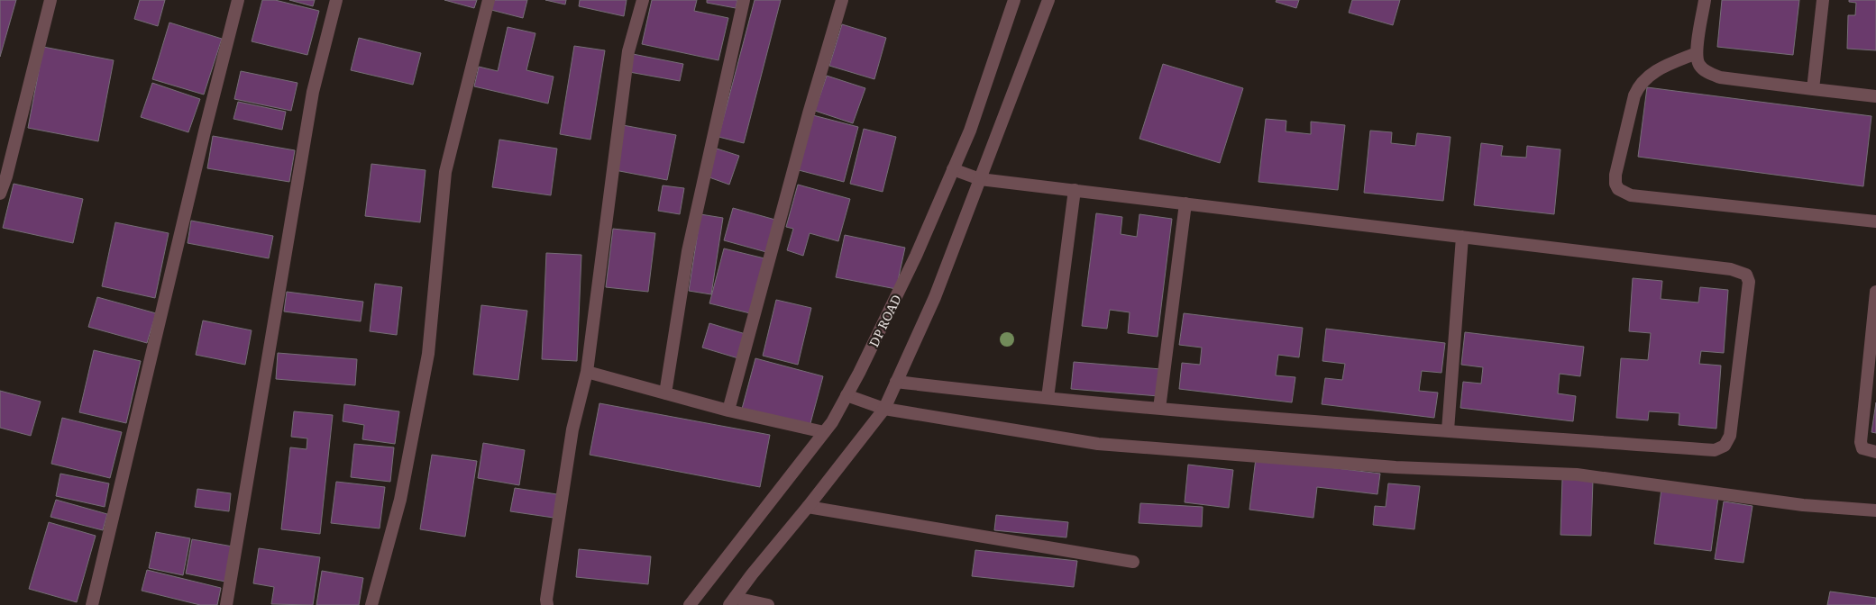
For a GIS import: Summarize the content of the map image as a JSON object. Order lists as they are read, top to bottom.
{
  "streets": {
    "street": ["DP ROAD"]
  }
}
